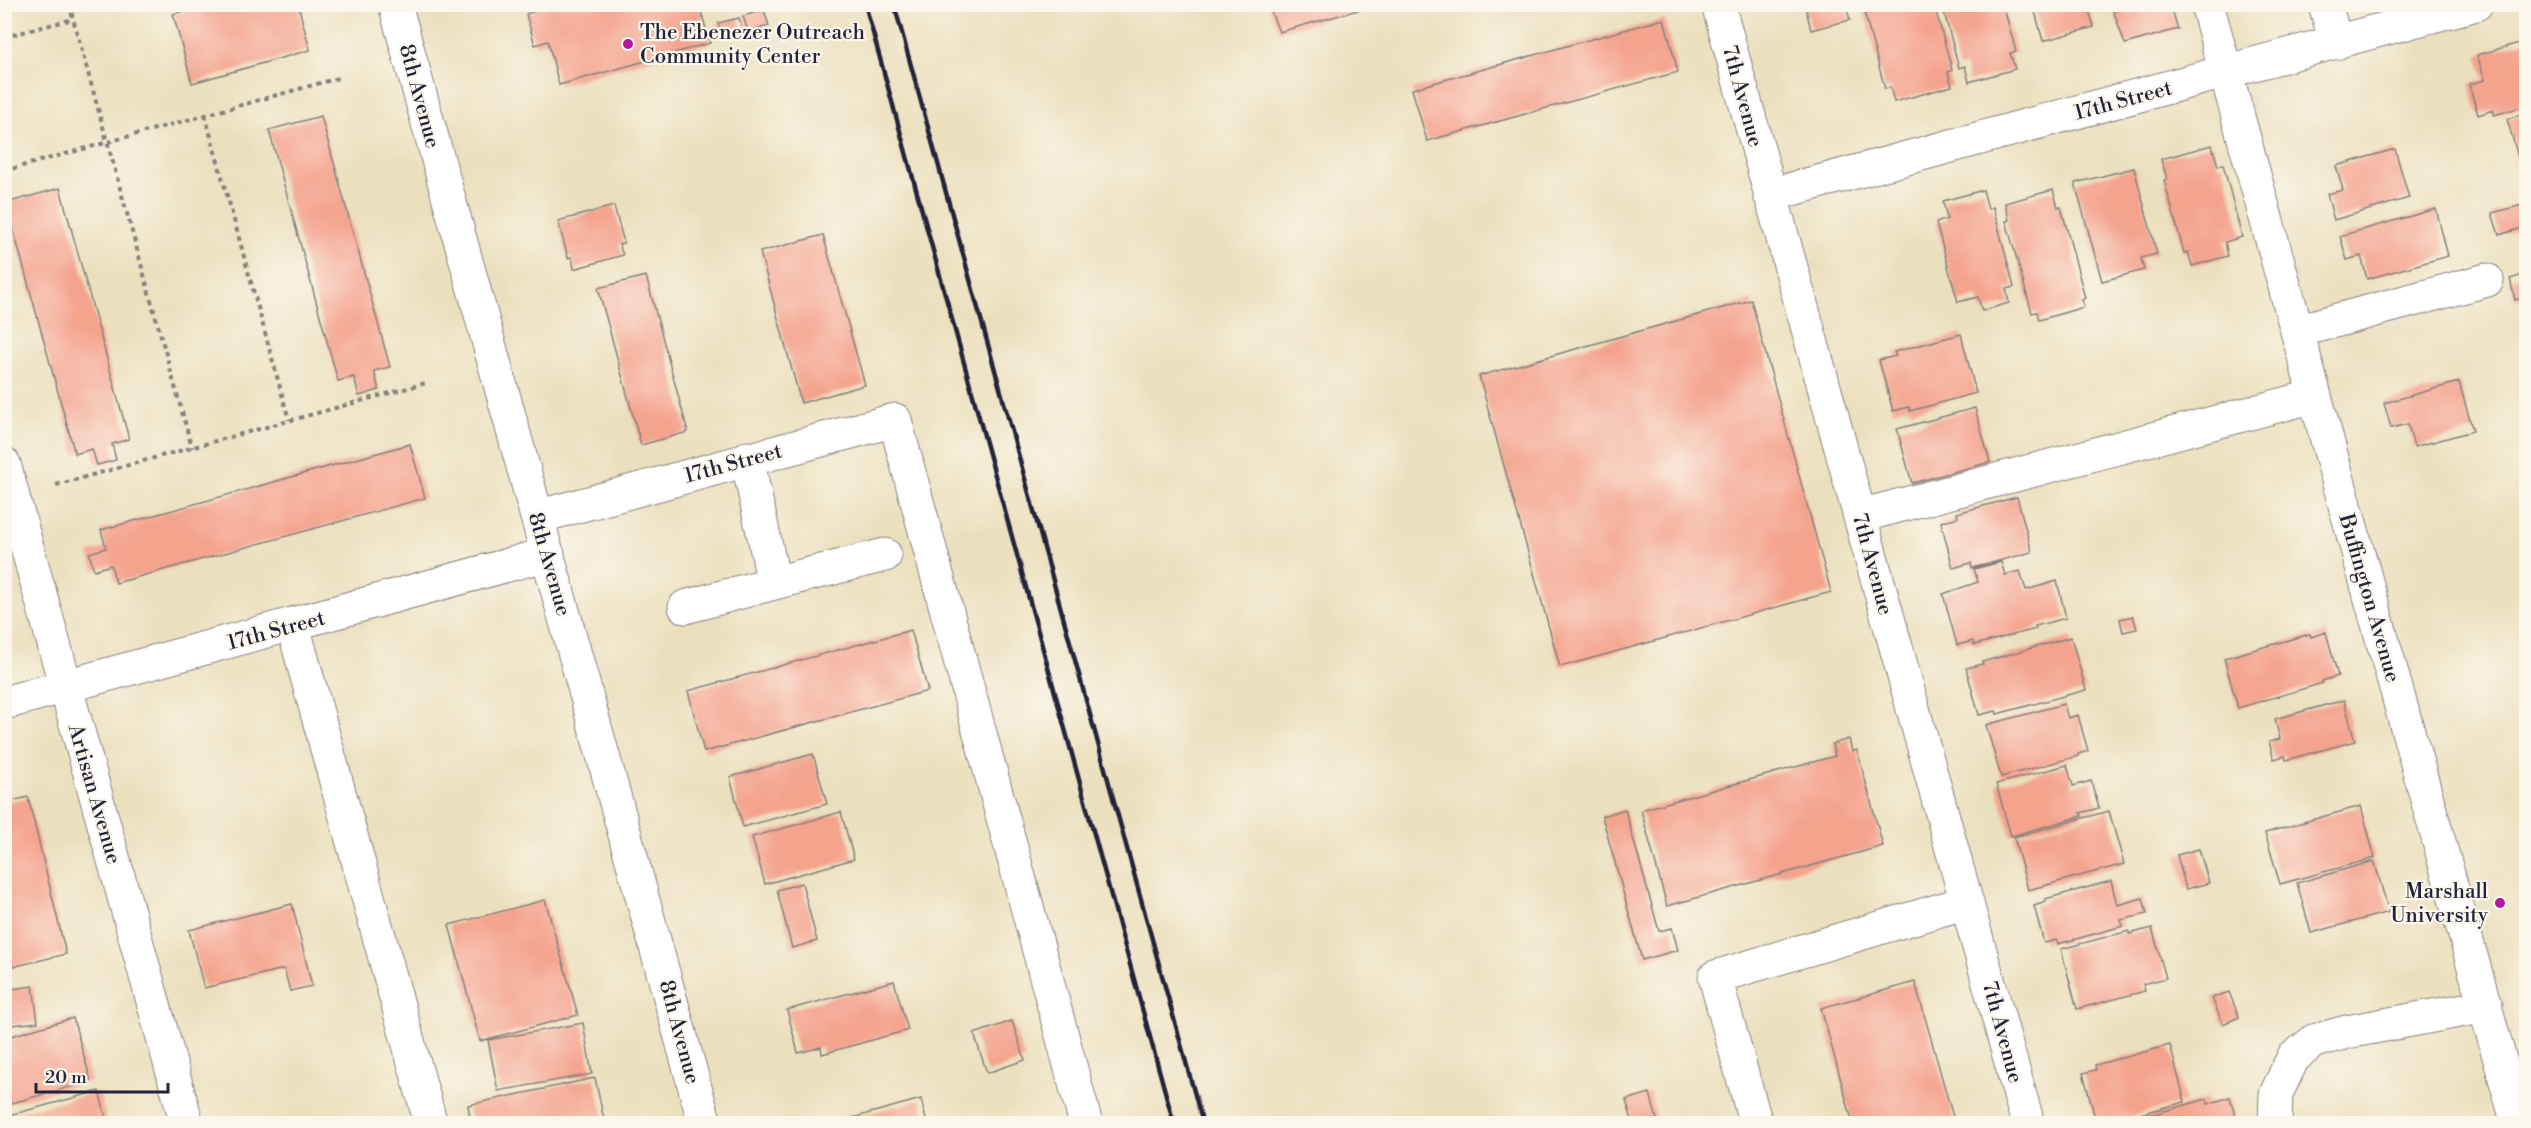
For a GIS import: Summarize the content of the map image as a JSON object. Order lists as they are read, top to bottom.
{
  "streets": {
    "street": [
      "8th Avenue",
      "7th Avenue",
      "17th Street",
      "Buffington Avenue",
      "Artisan Avenue"
    ]
  },
  "crossings": [
    ["8th Avenue", "17th Street"],
    ["7th Avenue", "17th Street"],
    ["17th Street", "Buffington Avenue"],
    ["17th Street", "Artisan Avenue"]
  ],
  "places": ["The Ebenezer Outreach Community Center", "Marshall University"],
  "scale_bar": "20 m"
}
